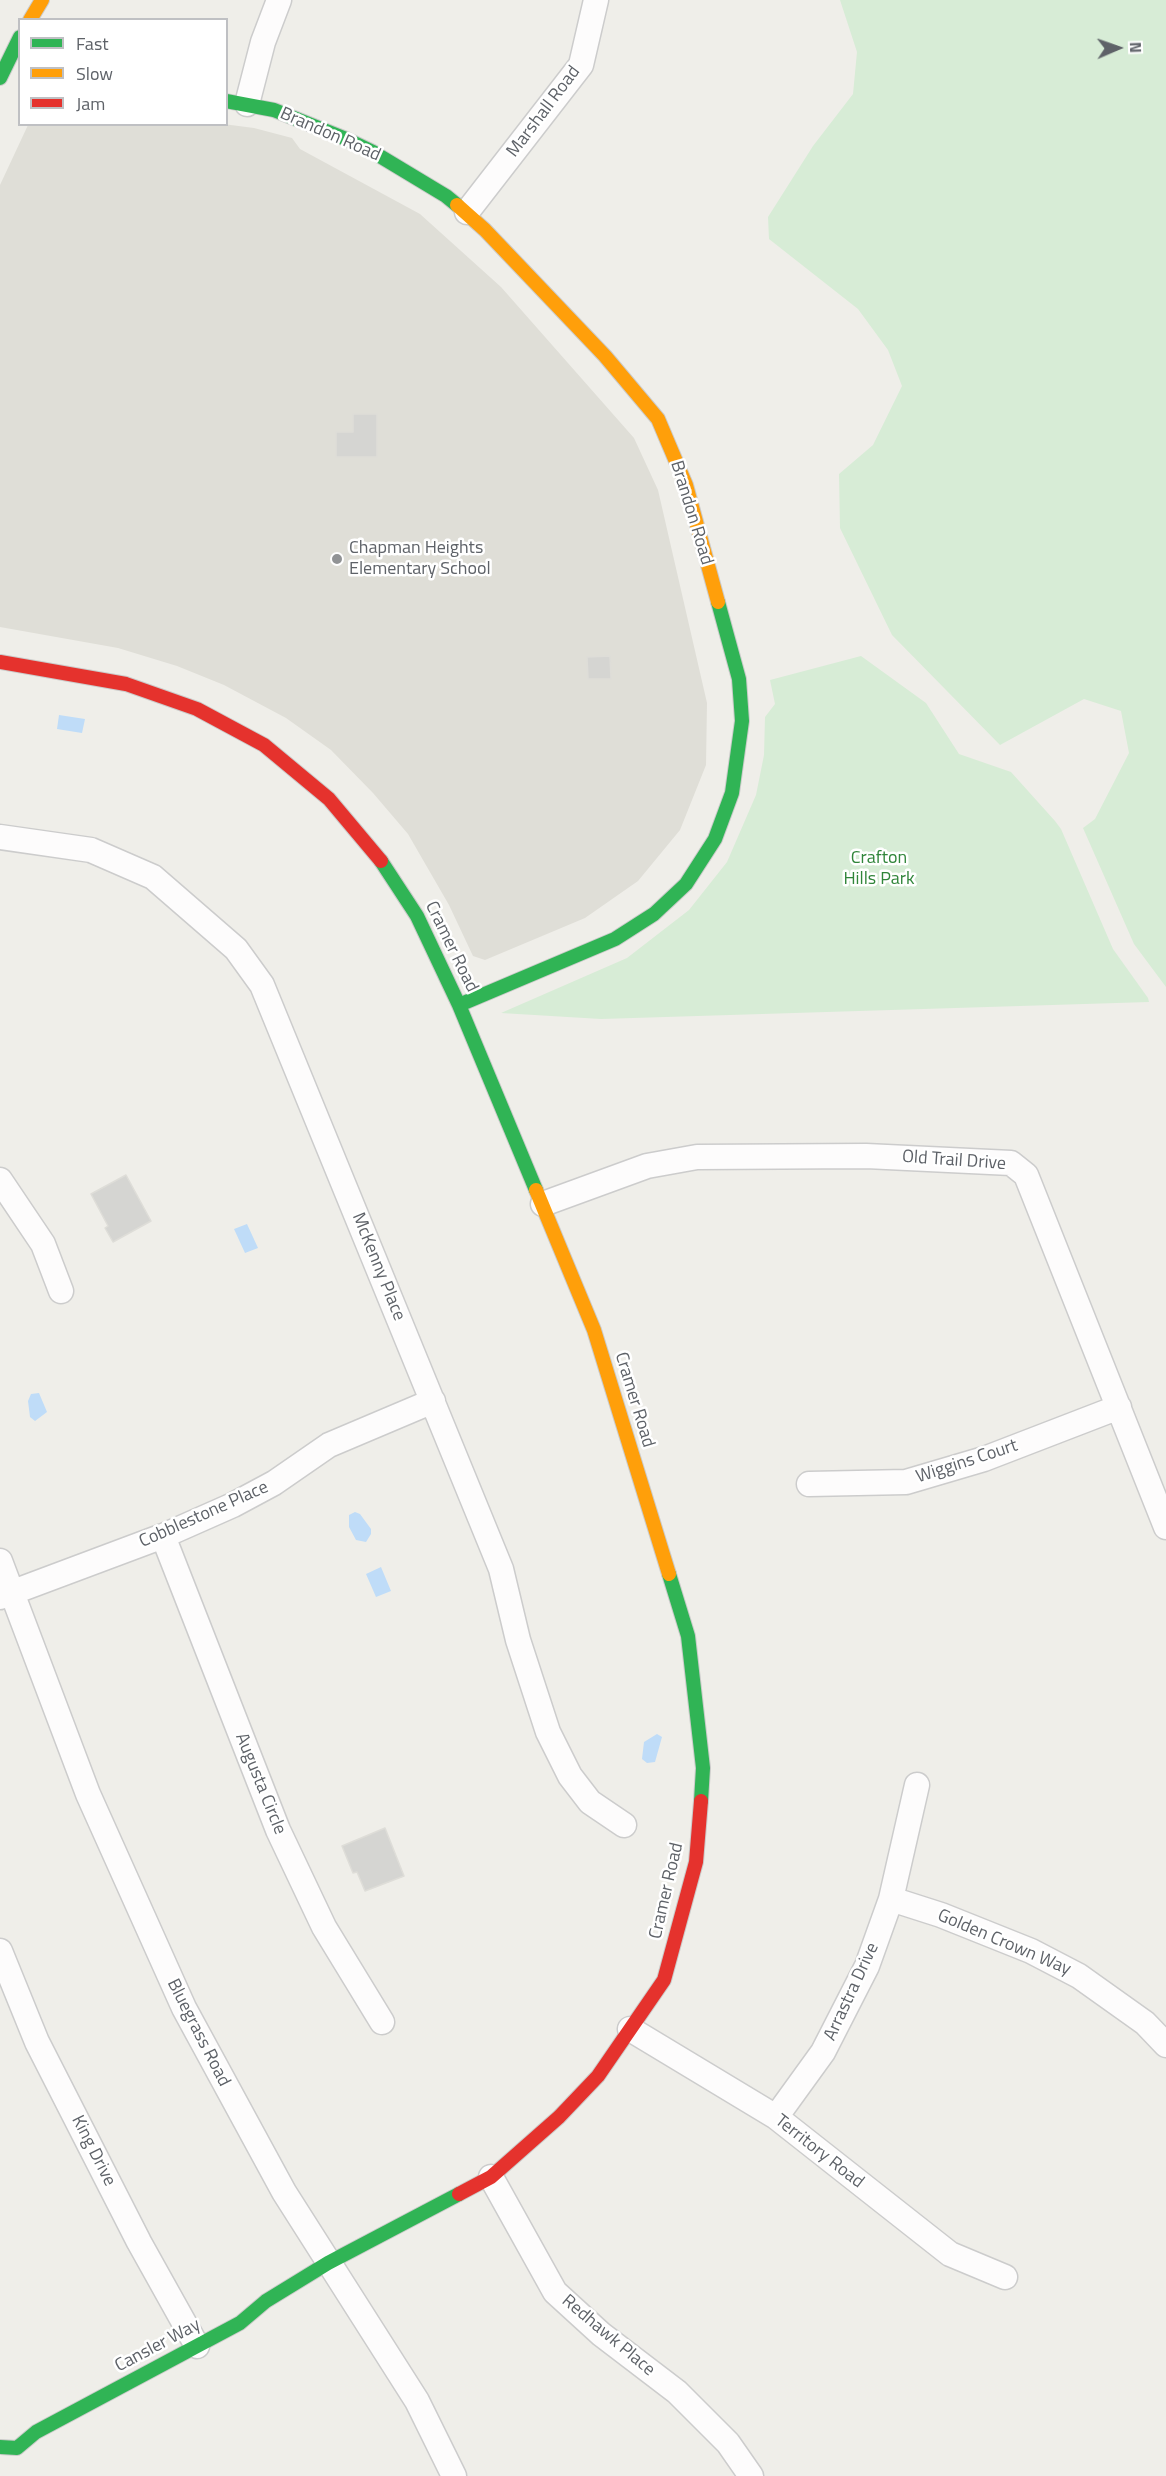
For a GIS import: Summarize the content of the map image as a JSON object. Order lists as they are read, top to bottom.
{
  "streets": {
    "street": [
      "Marshall Road",
      "Brandon Road",
      "Cramer Road",
      "Old Trail Drive",
      "McKenny Place",
      "Wiggins Court",
      "Cobblestone Place",
      "Augusta Circle",
      "Golden Crown Way",
      "Arrastra Drive",
      "Bluegrass Road",
      "King Drive",
      "Territory Road",
      "Redhawk Place",
      "Cansler Way"
    ]
  },
  "crossings": [
    ["Marshall Road", "Brandon Road"],
    ["Brandon Road", "Cramer Road"],
    ["Cramer Road", "Old Trail Drive"],
    ["Cramer Road", "Bluegrass Road"],
    ["Cramer Road", "Territory Road"],
    ["Cramer Road", "Redhawk Place"],
    ["Cramer Road", "Cansler Way"],
    ["Old Trail Drive", "Wiggins Court"],
    ["McKenny Place", "Cobblestone Place"],
    ["Cobblestone Place", "Augusta Circle"],
    ["Cobblestone Place", "Bluegrass Road"],
    ["Golden Crown Way", "Arrastra Drive"],
    ["Arrastra Drive", "Territory Road"],
    ["Bluegrass Road", "Cansler Way"],
    ["King Drive", "Cansler Way"]
  ],
  "parks": ["Crafton Hills Park"],
  "places": ["Chapman Heights Elementary School"],
  "legend": ["Fast", "Slow", "Jam"],
  "north": "right"
}
